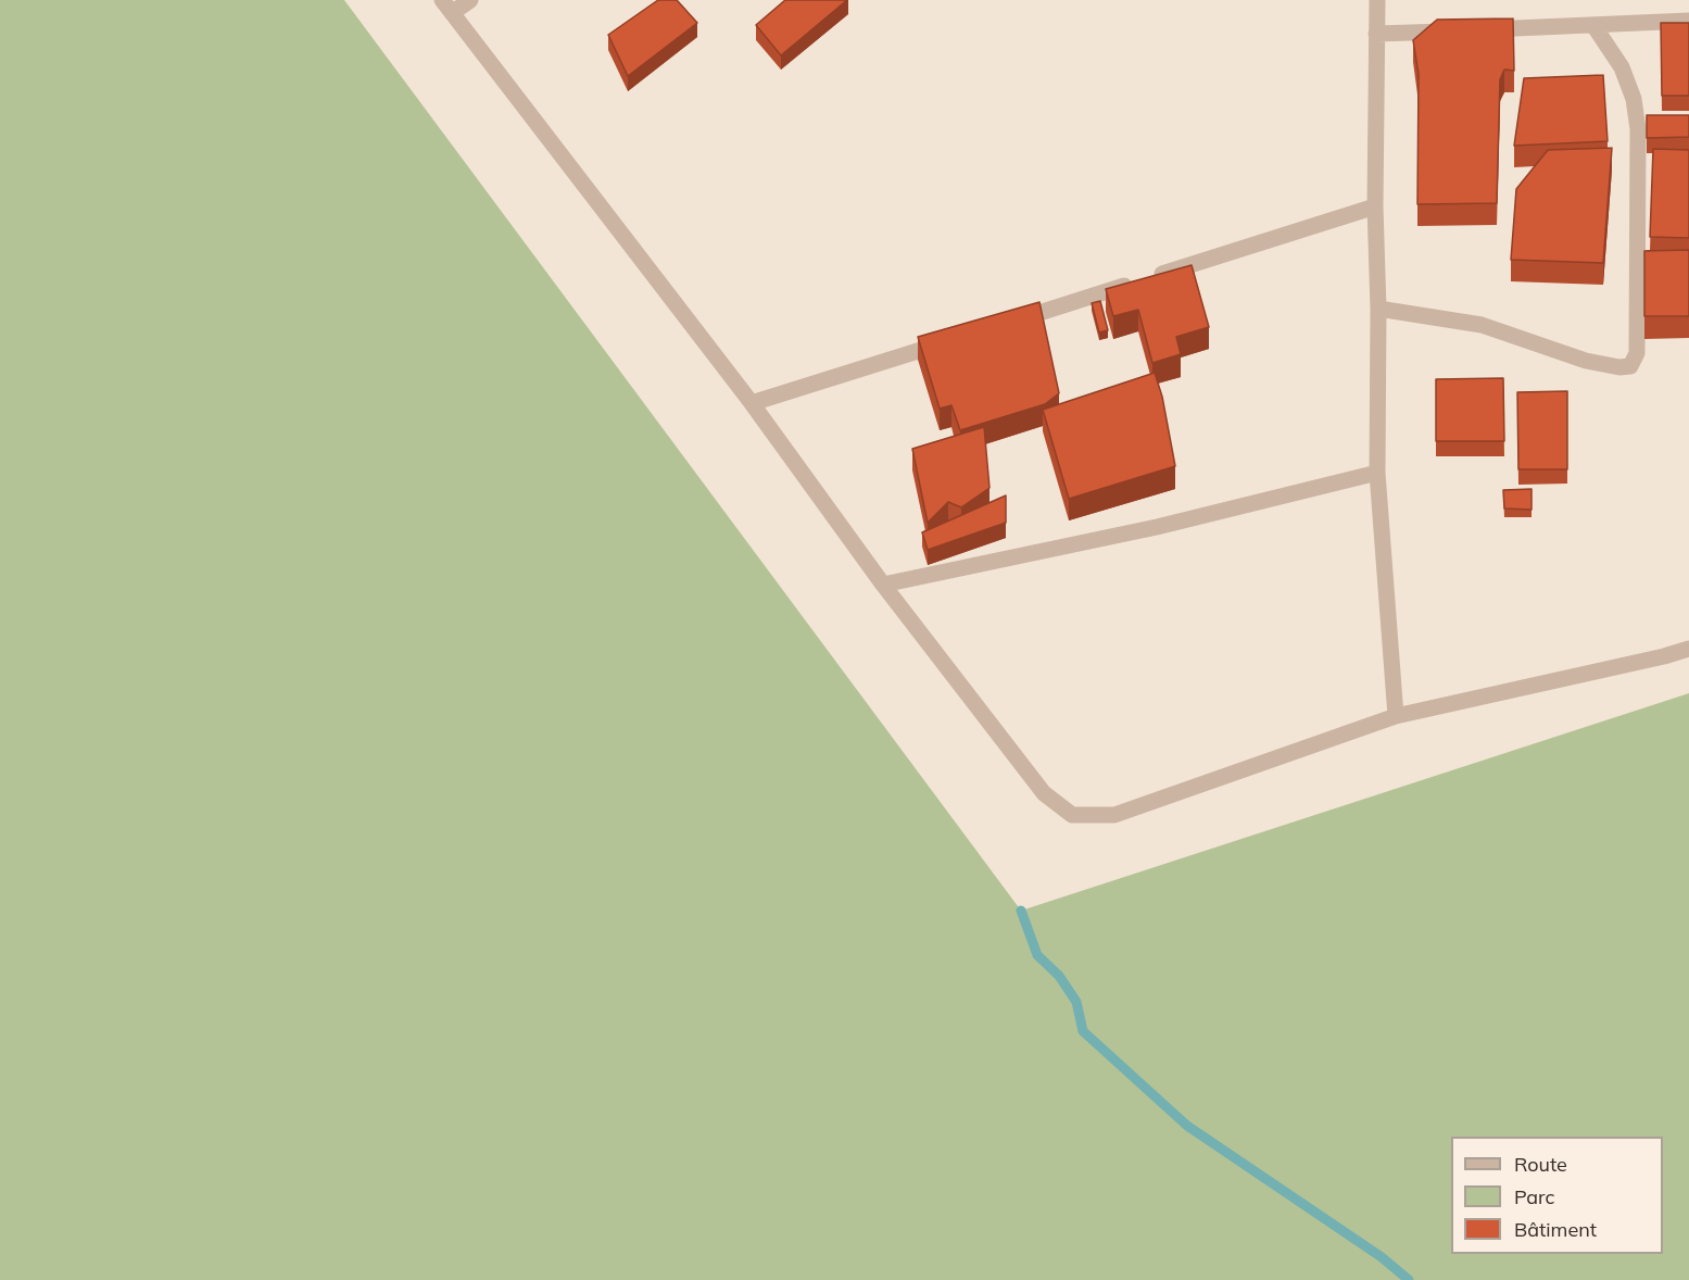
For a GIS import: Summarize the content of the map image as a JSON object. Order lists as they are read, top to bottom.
{
  "legend": ["Route", "Parc", "Bâtiment"]
}
